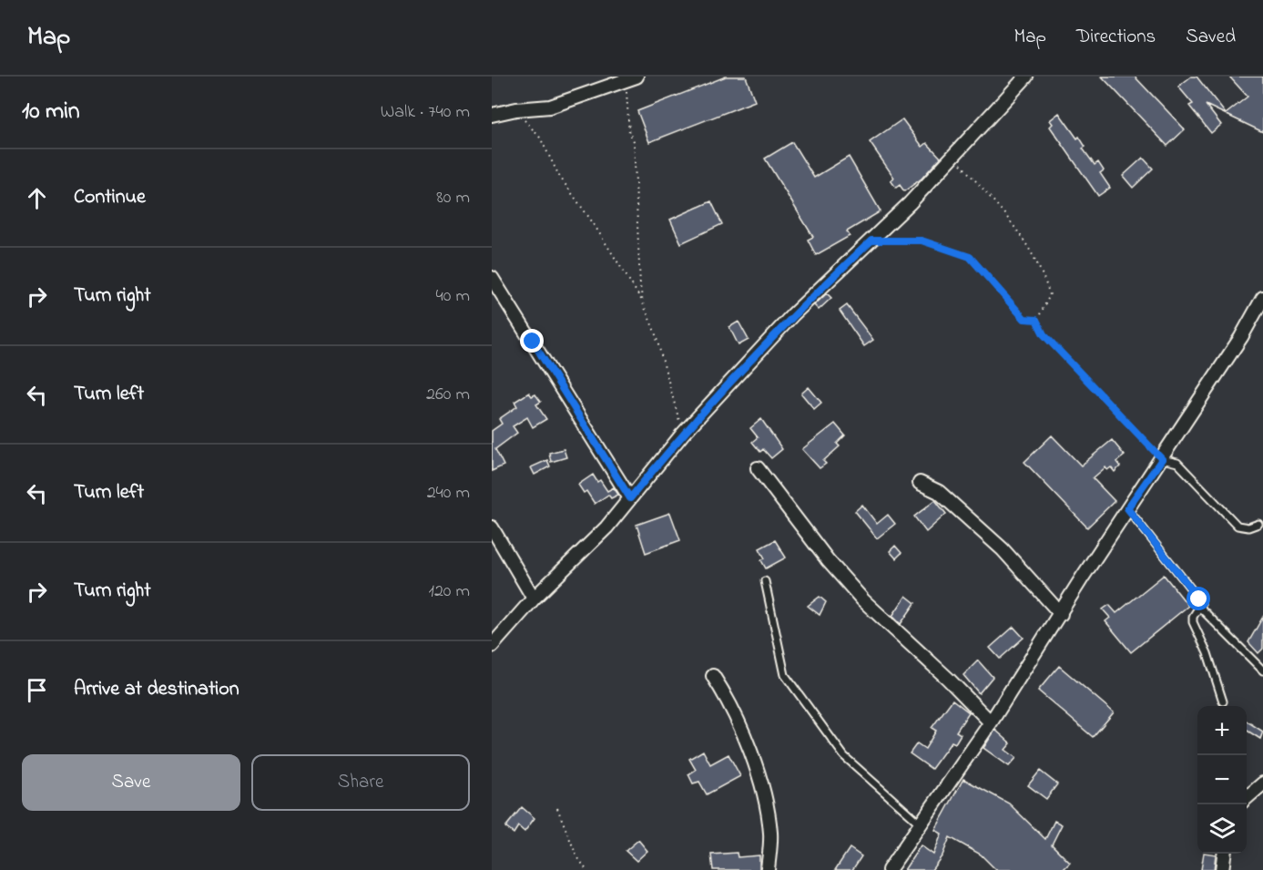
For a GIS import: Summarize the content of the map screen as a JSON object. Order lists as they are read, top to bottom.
{
  "page": {
    "header": "Map",
    "nav": ["Map", "Directions", "Saved"],
    "heading": ["10 min", "Walk · 740 m"],
    "list": [
      ["Continue", "80 m"],
      ["Turn right", "40 m"],
      ["Turn left", "260 m"],
      ["Turn left", "240 m"],
      ["Turn right", "120 m"],
      "Arrive at destination"
    ],
    "map_buttons": ["+", "−"],
    "buttons": ["Save", "Share"]
  }
}
